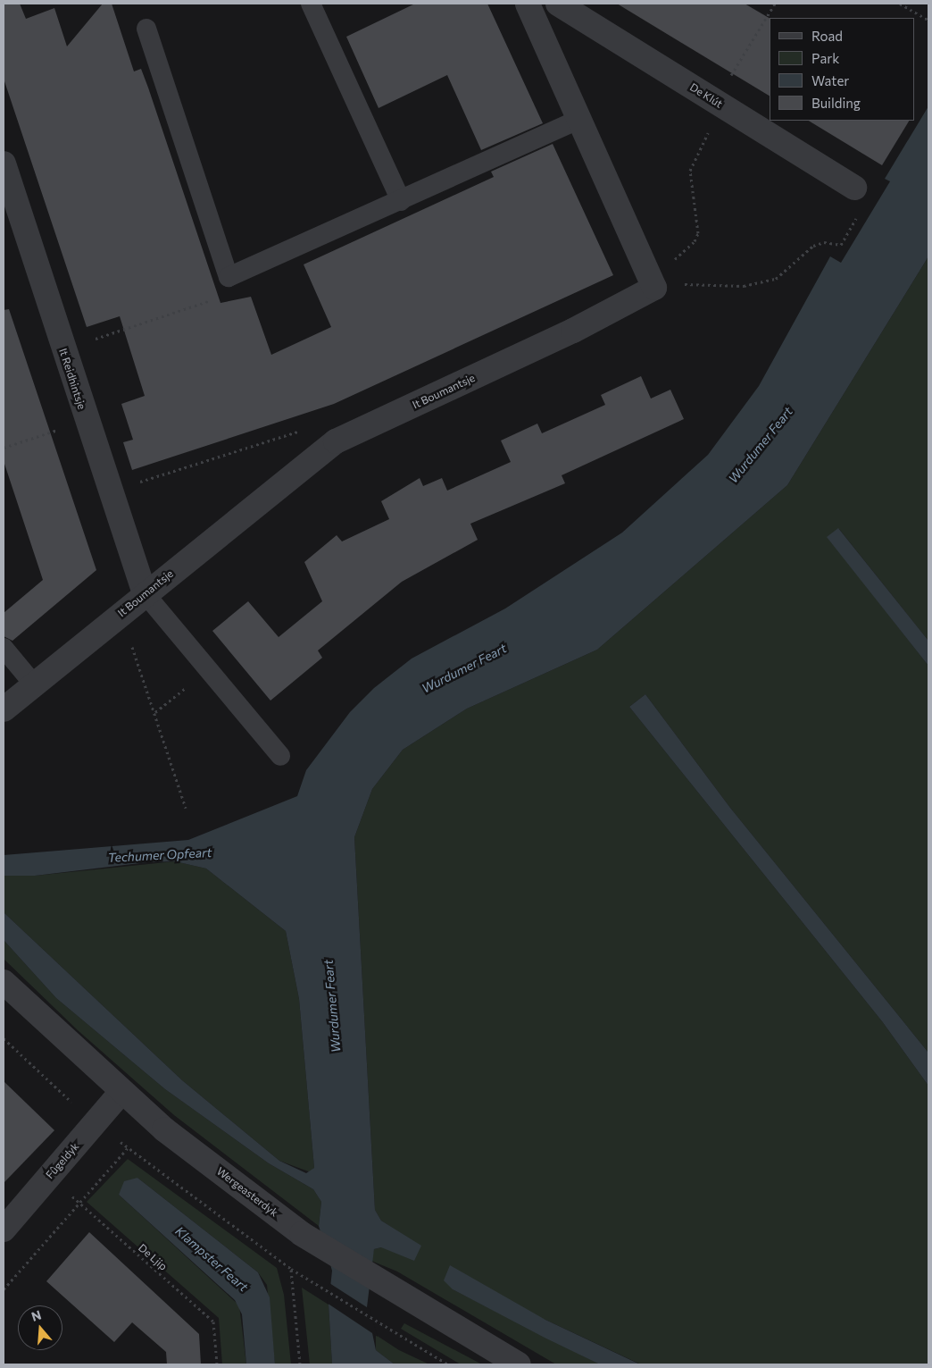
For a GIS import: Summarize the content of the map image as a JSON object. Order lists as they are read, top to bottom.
{
  "streets": {
    "street": [
      "De Klút",
      "It Reidhintsje",
      "It Boumantsje",
      "Fûgeldyk",
      "Wergeasterdyk"
    ],
    "path": ["De Ljip"]
  },
  "crossings": [
    ["It Reidhintsje", "It Boumantsje"],
    ["Fûgeldyk", "Wergeasterdyk"],
    ["Fûgeldyk", "De Ljip"]
  ],
  "water": ["Wurdumer Feart", "Techumer Opfeart", "Klampster Feart"],
  "legend": [
    "Road",
    "Park",
    "Water",
    "Building"
  ],
  "north": "top"
}
